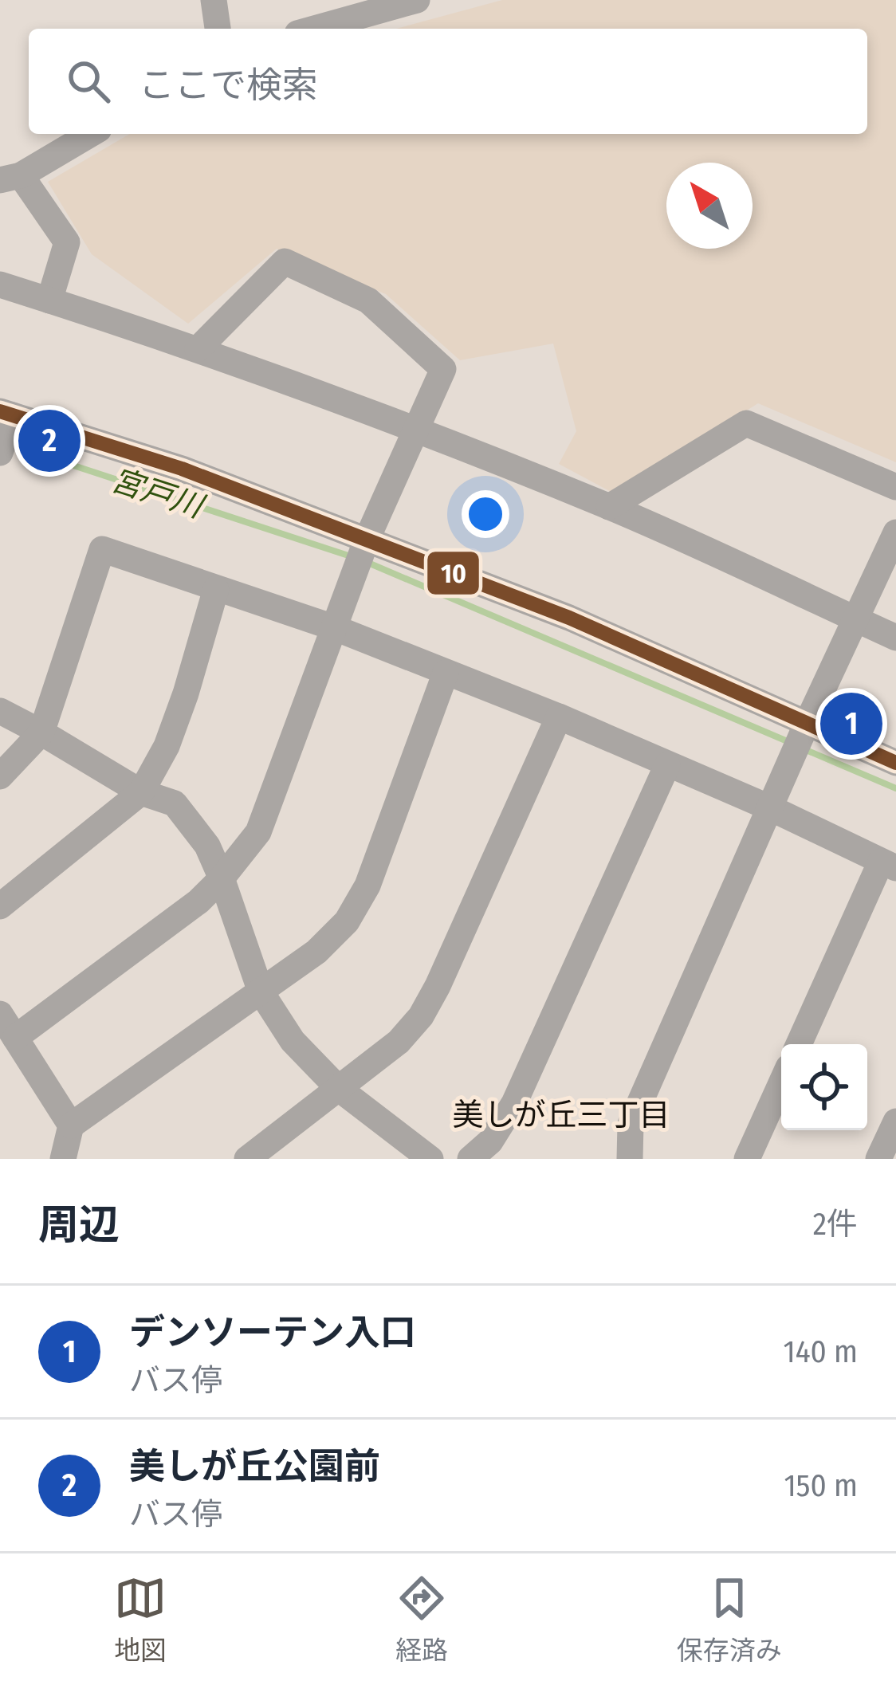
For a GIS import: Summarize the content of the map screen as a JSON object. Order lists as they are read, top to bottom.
{
  "districts": ["美しが丘三丁目"],
  "water": ["宮戸川"],
  "lines": ["transit line 10"],
  "north": "top left",
  "page": {
    "search": "ここで検索",
    "pins": ["2", "1"],
    "heading": ["周辺", "2件"],
    "list": [
      {
        "mark": "1",
        "name": "デンソーテン入口",
        "note": "バス停",
        "value": "140 m"
      },
      {
        "mark": "2",
        "name": "美しが丘公園前",
        "note": "バス停",
        "value": "150 m"
      }
    ],
    "nav": ["地図", "経路", "保存済み"]
  }
}
